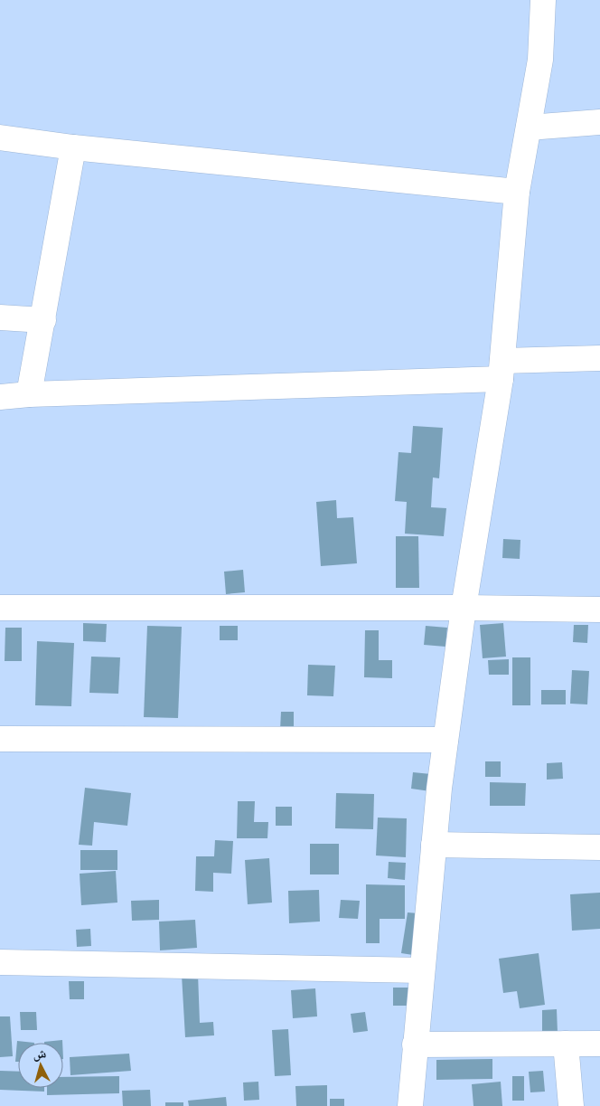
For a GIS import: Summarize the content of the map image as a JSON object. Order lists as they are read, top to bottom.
{
  "north": "top"
}
